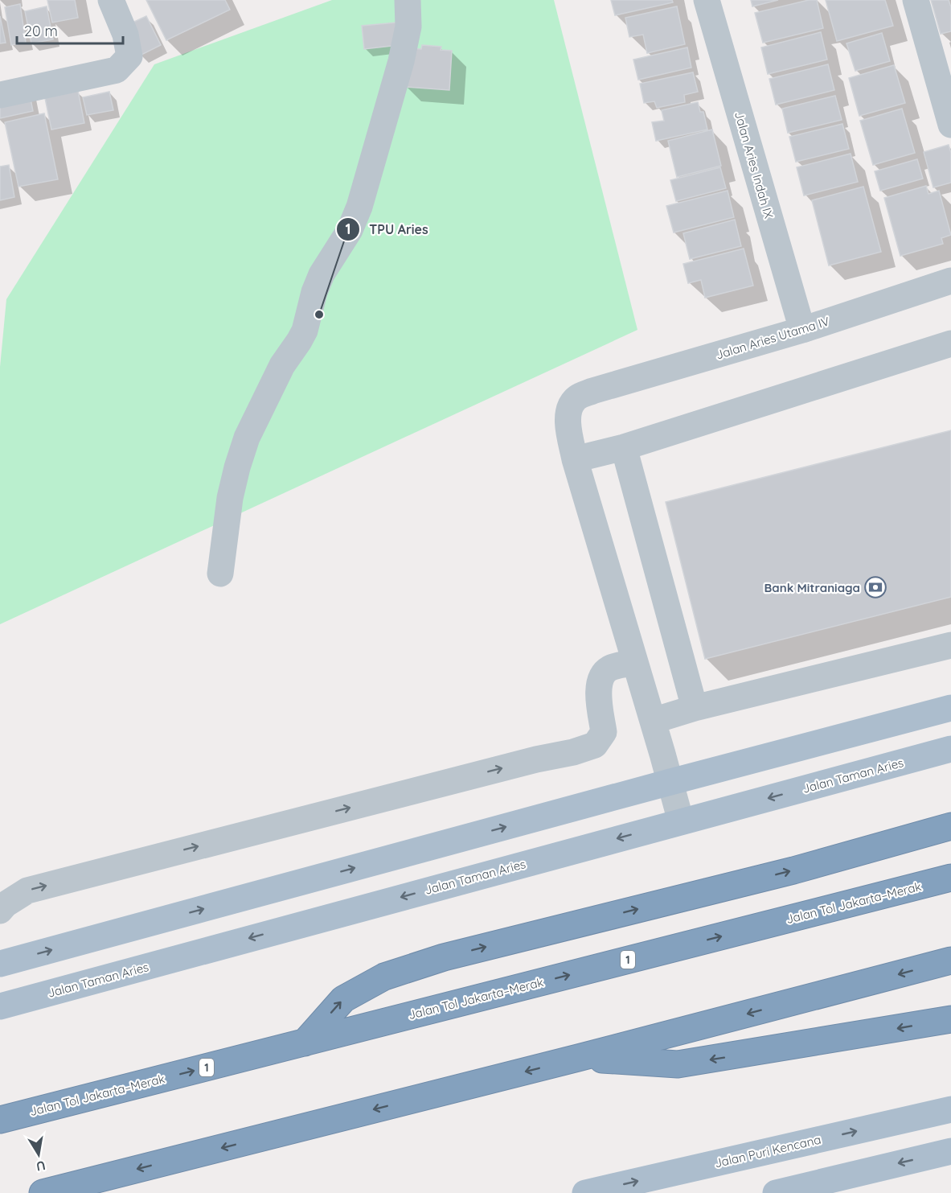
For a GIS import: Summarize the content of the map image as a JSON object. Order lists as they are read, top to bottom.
{
  "streets": {
    "highway": ["Jalan Tol Jakarta–Merak", "1"],
    "main road": ["Jalan Taman Aries", "Jalan Puri Kencana"],
    "street": ["Jalan Aries Indah IX", "Jalan Aries Utama IV"]
  },
  "crossings": [
    ["Jalan Aries Indah IX", "Jalan Aries Utama IV"]
  ],
  "places": {
    "other": ["TPU Aries"],
    "bank": ["Bank Mitraniaga"]
  },
  "scale_bar": "20 m",
  "north": "bottom"
}
